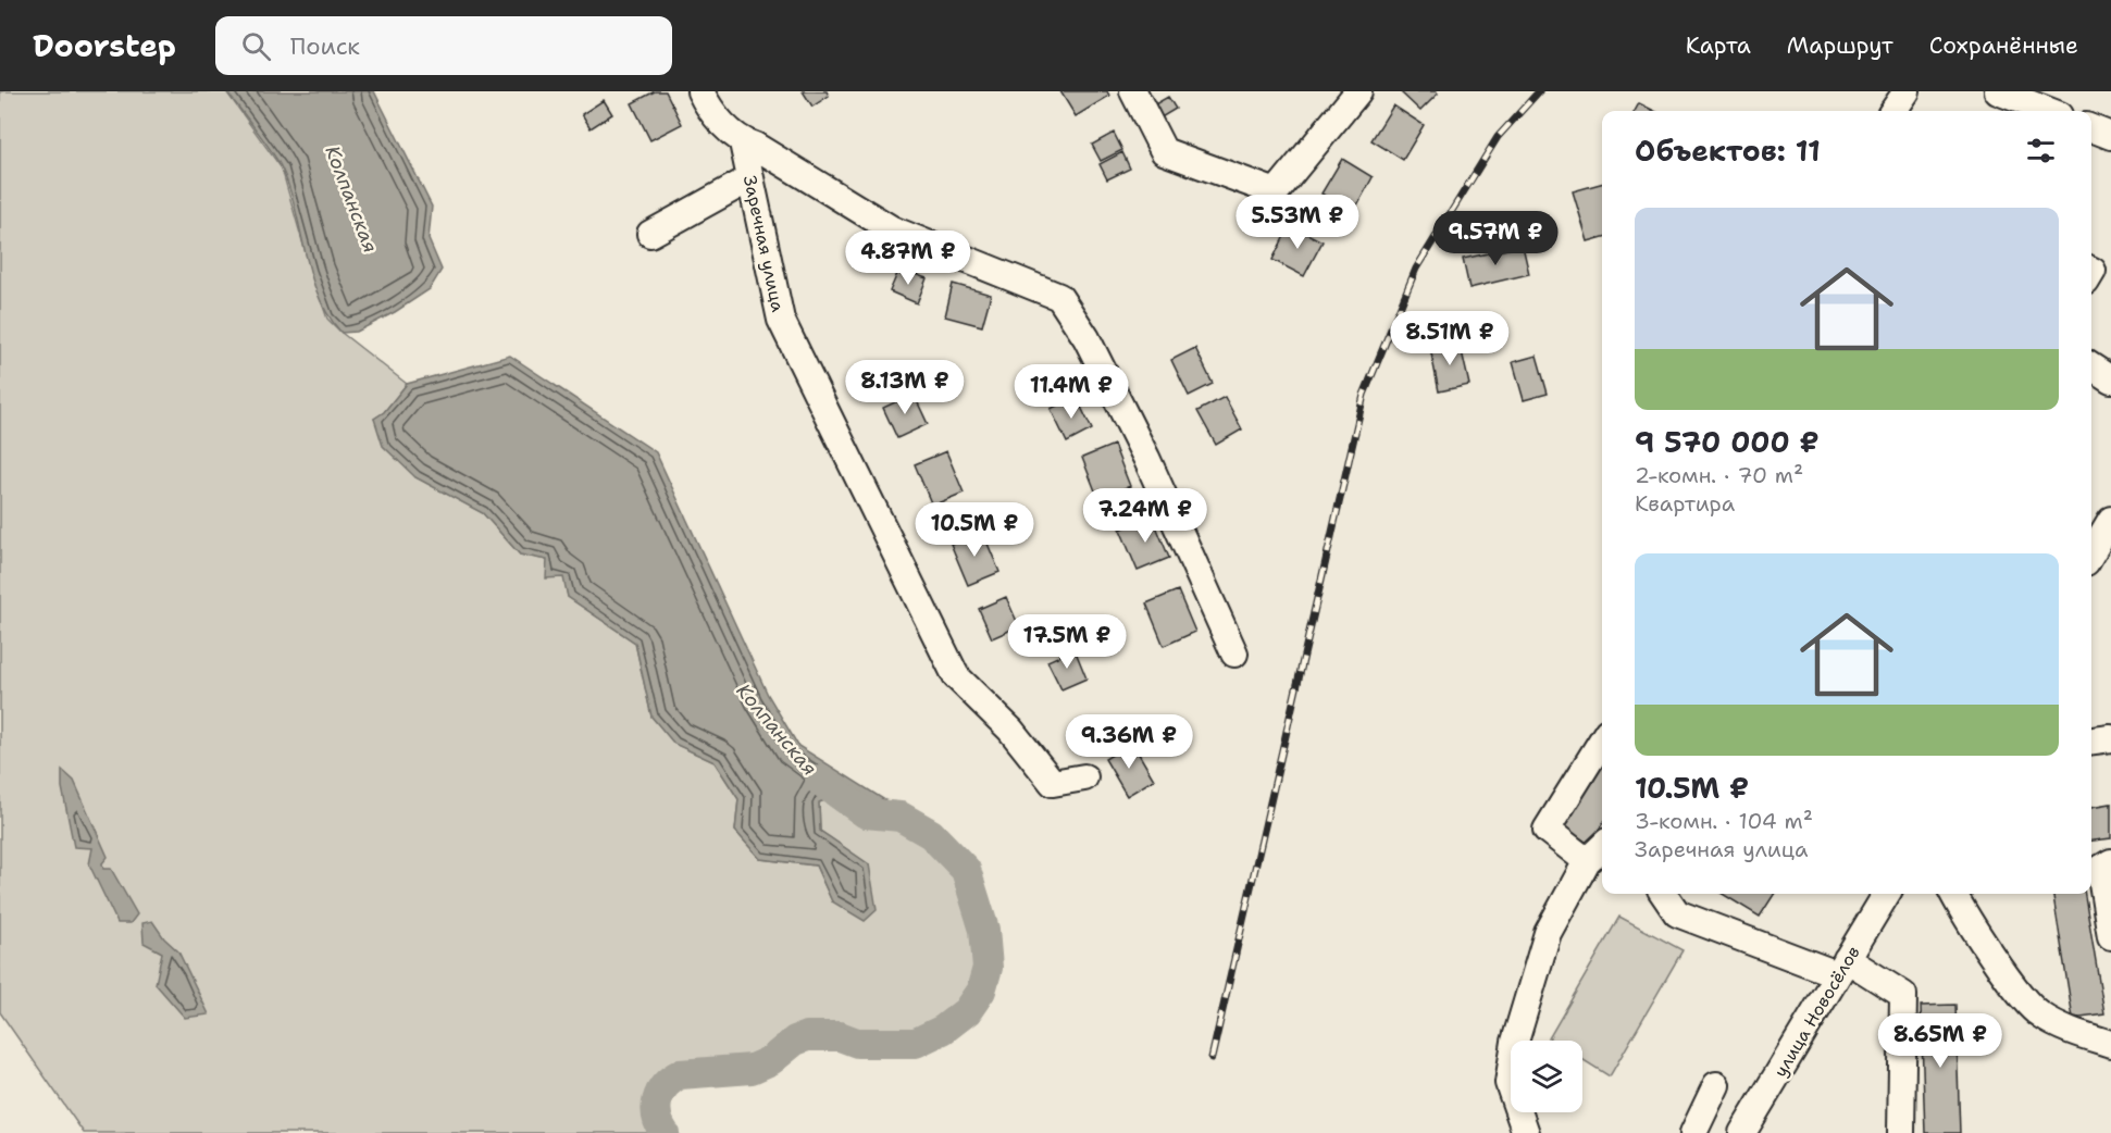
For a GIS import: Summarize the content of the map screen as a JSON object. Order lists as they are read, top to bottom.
{
  "streets": {
    "street": ["Заречная улица", "улица Новосёлов"]
  },
  "water": ["Колпанская"],
  "page": {
    "header": "Doorstep",
    "search": "Поиск",
    "nav": ["Карта", "Маршрут", "Сохранённые"],
    "heading": "Объектов: 11",
    "list": [
      {
        "name": "9 570 000 ₽",
        "note": "2-комн. · 70 m² · Квартира"
      },
      {
        "name": "10.5M ₽",
        "note": "3-комн. · 104 m² · Заречная улица"
      }
    ],
    "price": [
      "5.53M ₽",
      "9.57M ₽",
      "4.87M ₽",
      "8.51M ₽",
      "8.13M ₽",
      "11.4M ₽",
      "7.24M ₽",
      "10.5M ₽",
      "17.5M ₽",
      "9.36M ₽",
      "8.65M ₽"
    ]
  }
}
